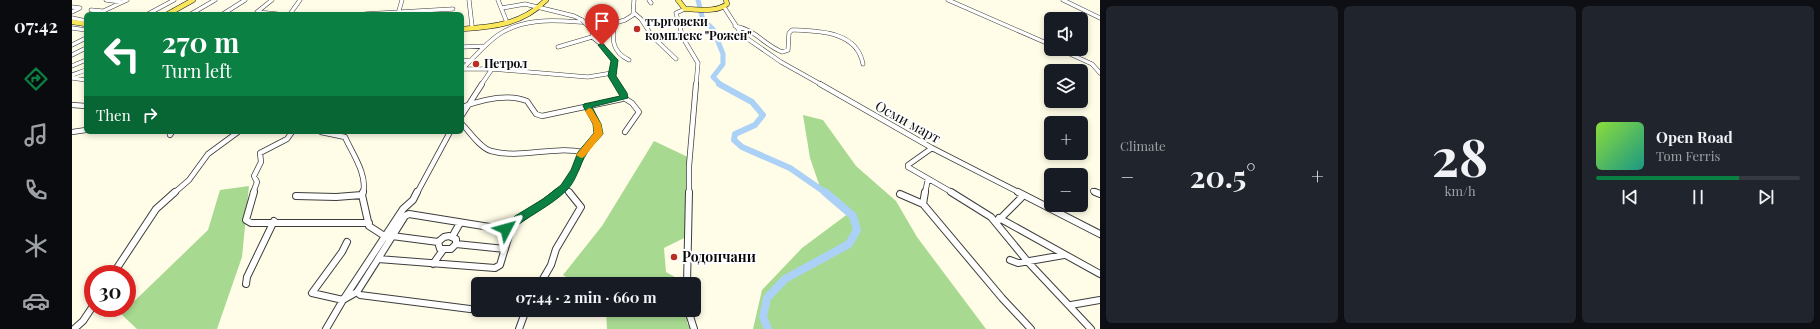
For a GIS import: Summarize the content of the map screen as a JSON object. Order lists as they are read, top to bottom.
{
  "streets": {
    "street": ["Осми март"]
  },
  "places": ["търговски комплекс \"Рожен\"", "Петрол", "Родопчани"],
  "page": {
    "tabs": "07:42",
    "tile": [
      "Climate",
      ["28", "km/h"]
    ],
    "map_buttons": ["+", "−"],
    "turn": ["270 m", "Turn left"],
    "then": "Then",
    "song": ["Open Road", "Tom Ferris"],
    "heat": ["−", "20.5°", "+"],
    "limit": "30",
    "trip": "07:44 · 2 min · 660 m"
  }
}
